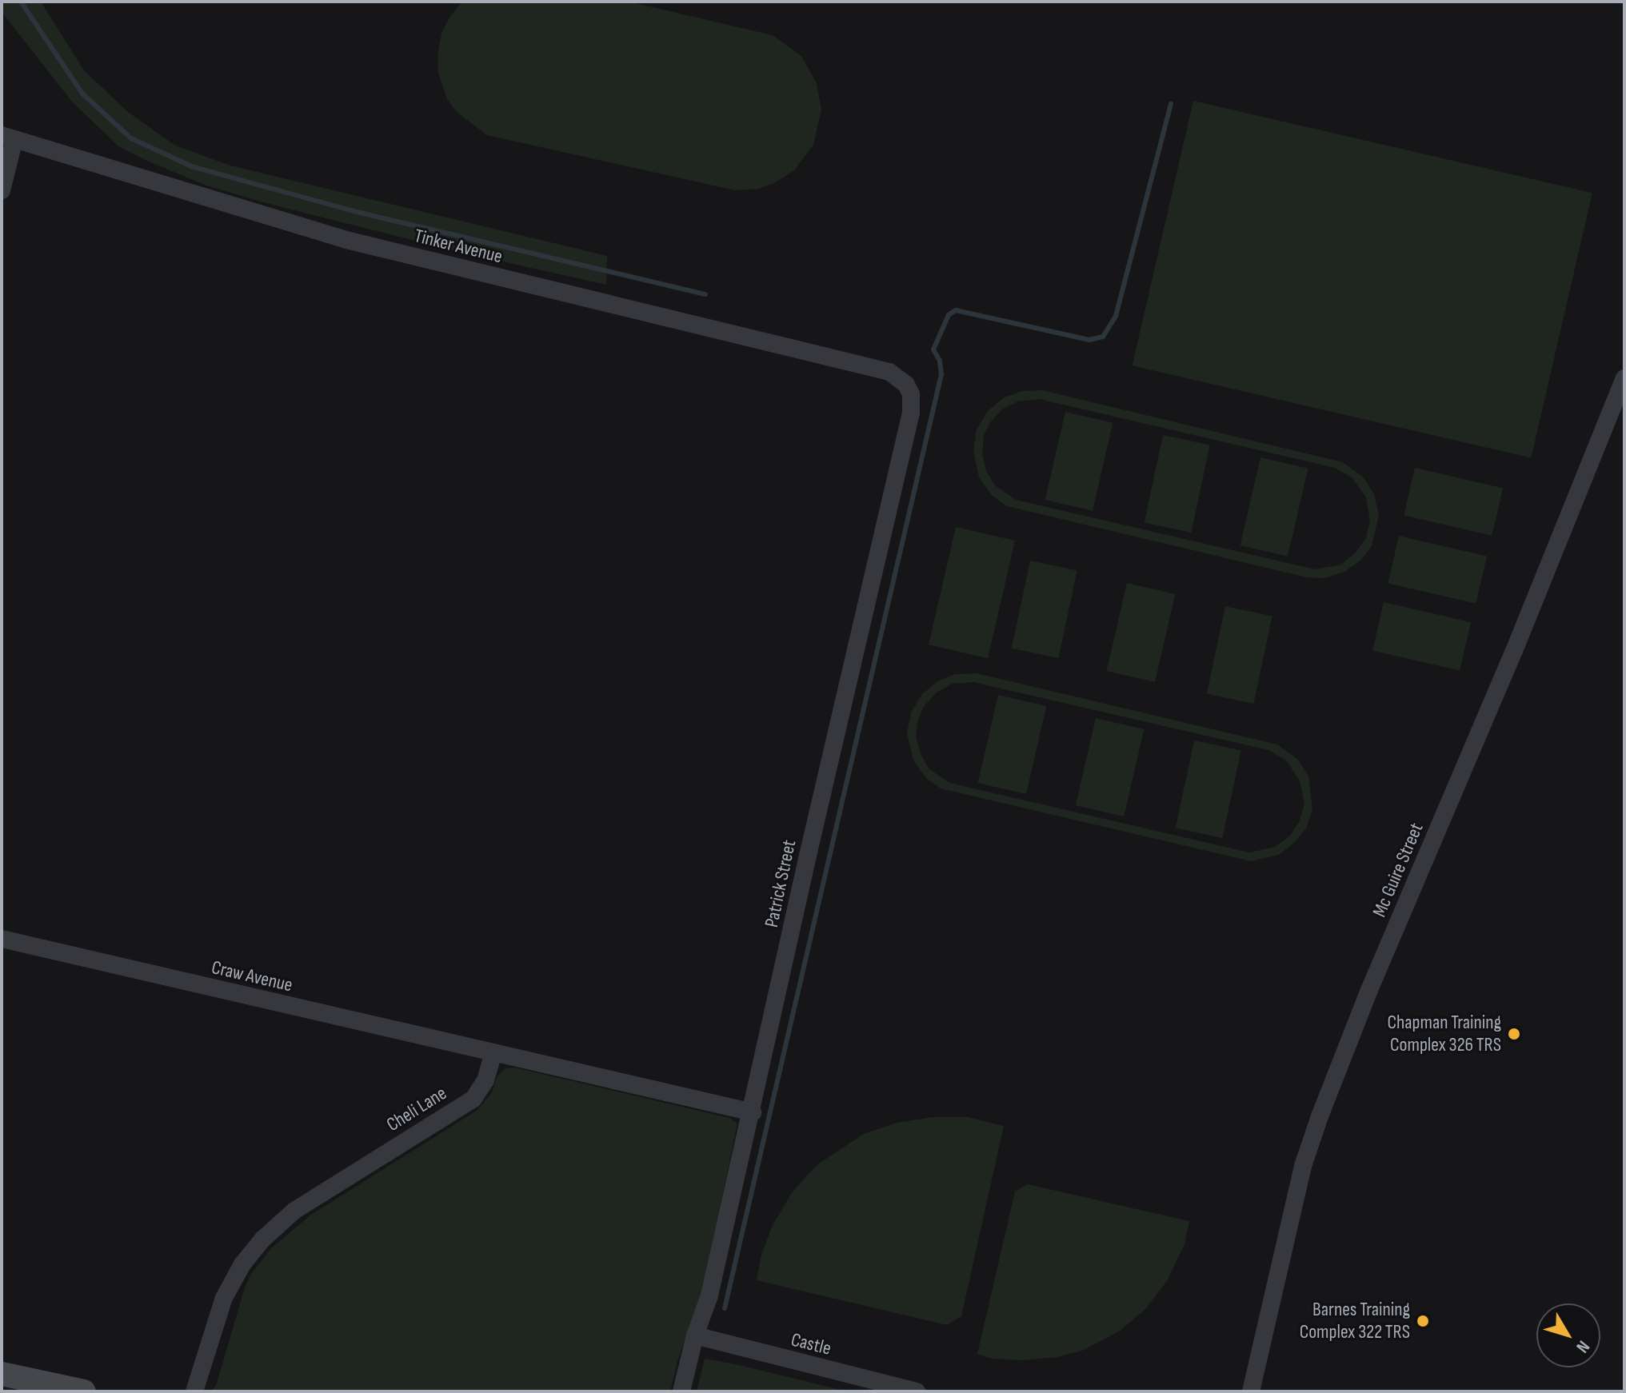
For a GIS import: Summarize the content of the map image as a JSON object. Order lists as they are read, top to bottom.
{
  "streets": {
    "street": [
      "Tinker Avenue",
      "Mc Guire Street",
      "Patrick Street",
      "Craw Avenue",
      "Cheli Lane",
      "Castle"
    ]
  },
  "crossings": [
    ["Tinker Avenue", "Patrick Street"],
    ["Patrick Street", "Castle"],
    ["Craw Avenue", "Cheli Lane"]
  ],
  "places": ["Chapman Training Complex 326 TRS", "Barnes Training Complex 322 TRS"],
  "north": "bottom right"
}
